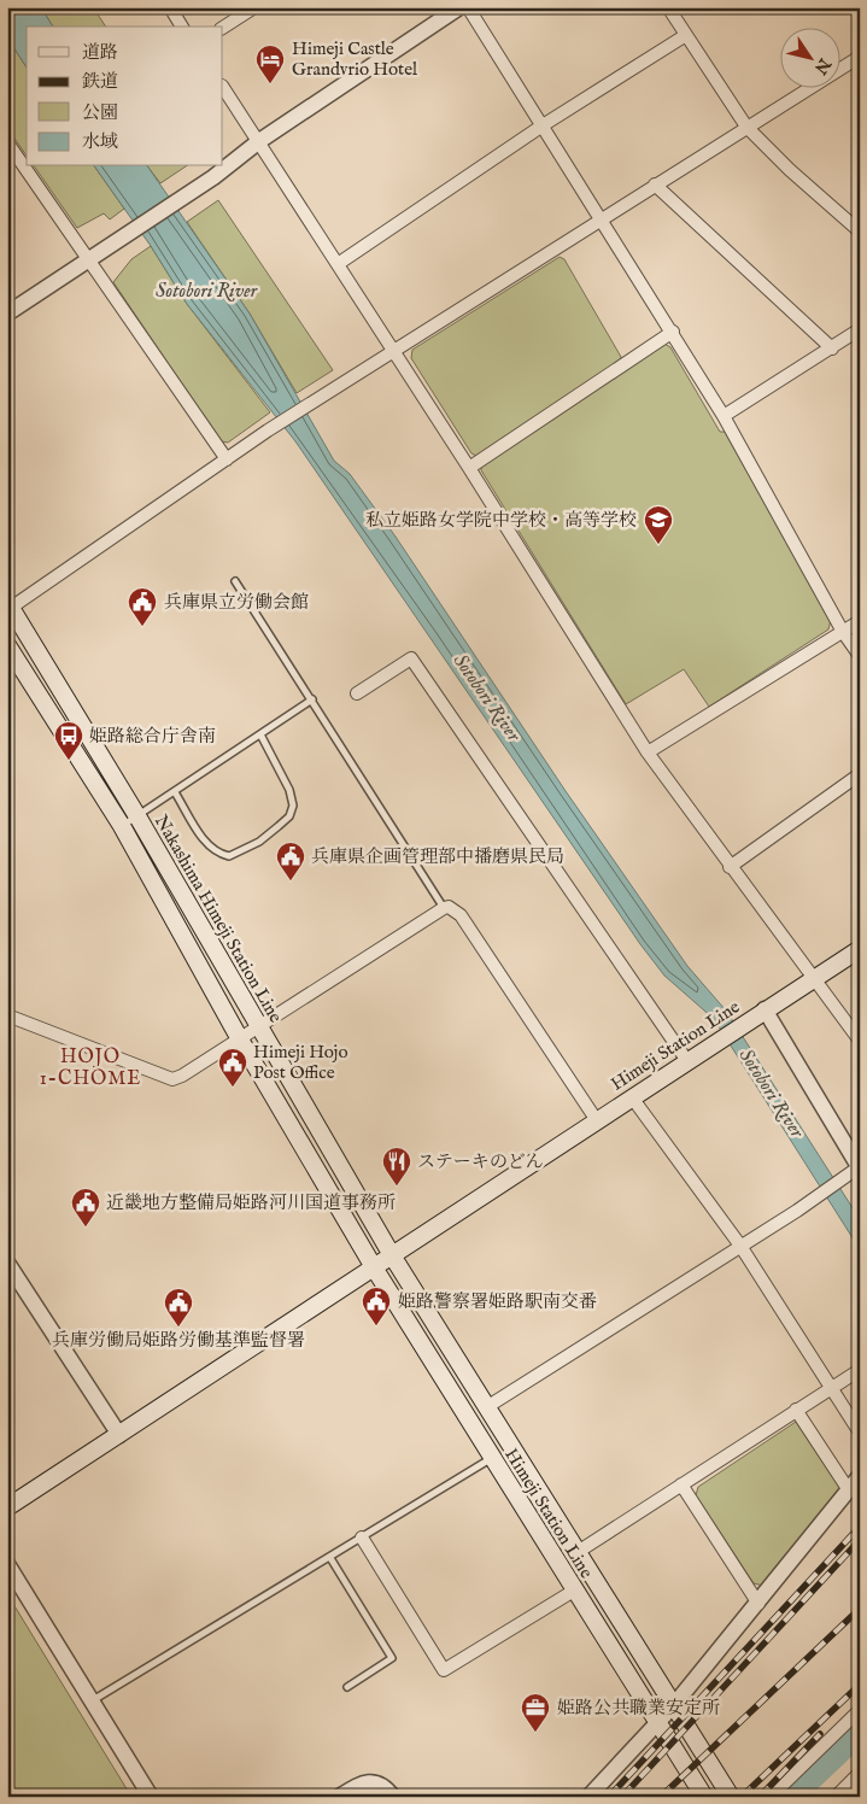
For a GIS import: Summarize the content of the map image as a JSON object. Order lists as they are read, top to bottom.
{
  "streets": {
    "main road": ["Nakashima Himeji Station Line", "Himeji Station Line"]
  },
  "crossings": [
    ["Nakashima Himeji Station Line", "Himeji Station Line"]
  ],
  "districts": ["HOJO 1-CHOME"],
  "water": ["Sotobori River"],
  "places": {
    "hotel": ["Himeji Castle Grandvrio Hotel"],
    "school or university": ["私立姫路女学院中学校・高等学校"],
    "public building": [
      "兵庫県立労働会館",
      "兵庫県企画管理部中播磨県民局",
      "Himeji Hojo Post Office",
      "近畿地方整備局姫路河川国道事務所",
      "姫路警察署姫路駅南交番",
      "兵庫労働局姫路労働基準監督署"
    ],
    "bus stop": ["姫路総合庁舎南"],
    "restaurant": ["ステーキのどん"],
    "office": ["姫路公共職業安定所"]
  },
  "legend": [
    "道路",
    "鉄道",
    "公園",
    "水域"
  ],
  "north": "bottom right"
}
